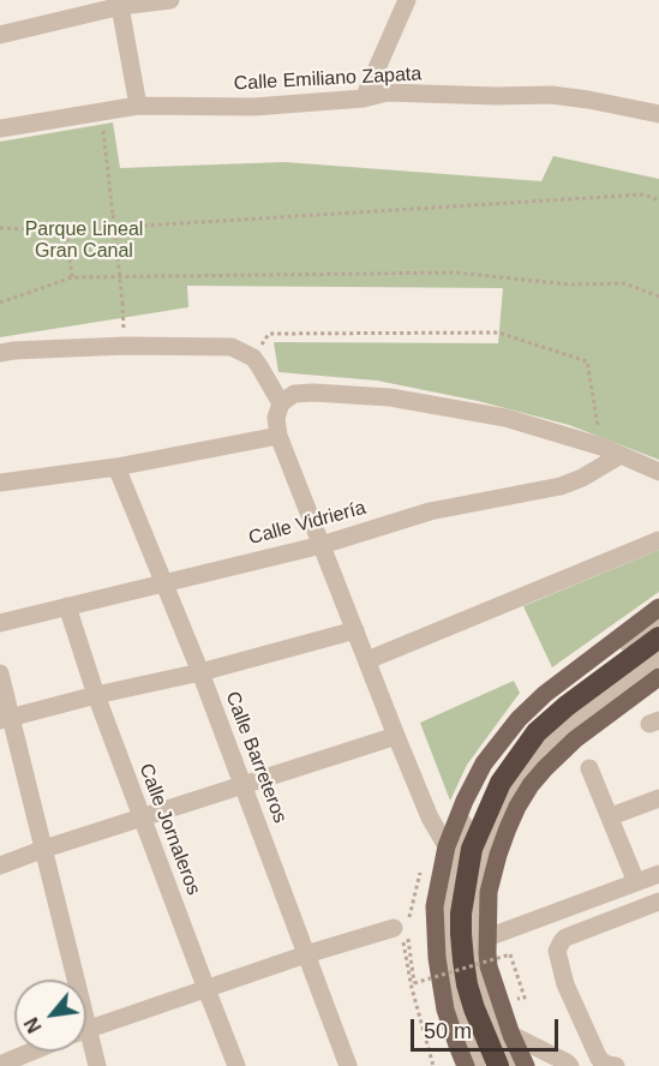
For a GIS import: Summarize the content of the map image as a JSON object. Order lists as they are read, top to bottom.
{
  "streets": {
    "street": [
      "Calle Emiliano Zapata",
      "Calle Vidriería",
      "Calle Barreteros",
      "Calle Jornaleros"
    ]
  },
  "crossings": [
    ["Calle Vidriería", "Calle Barreteros"],
    ["Calle Vidriería", "Calle Jornaleros"]
  ],
  "parks": ["Parque Lineal Gran Canal"],
  "scale_bar": "50 m",
  "north": "bottom left"
}
